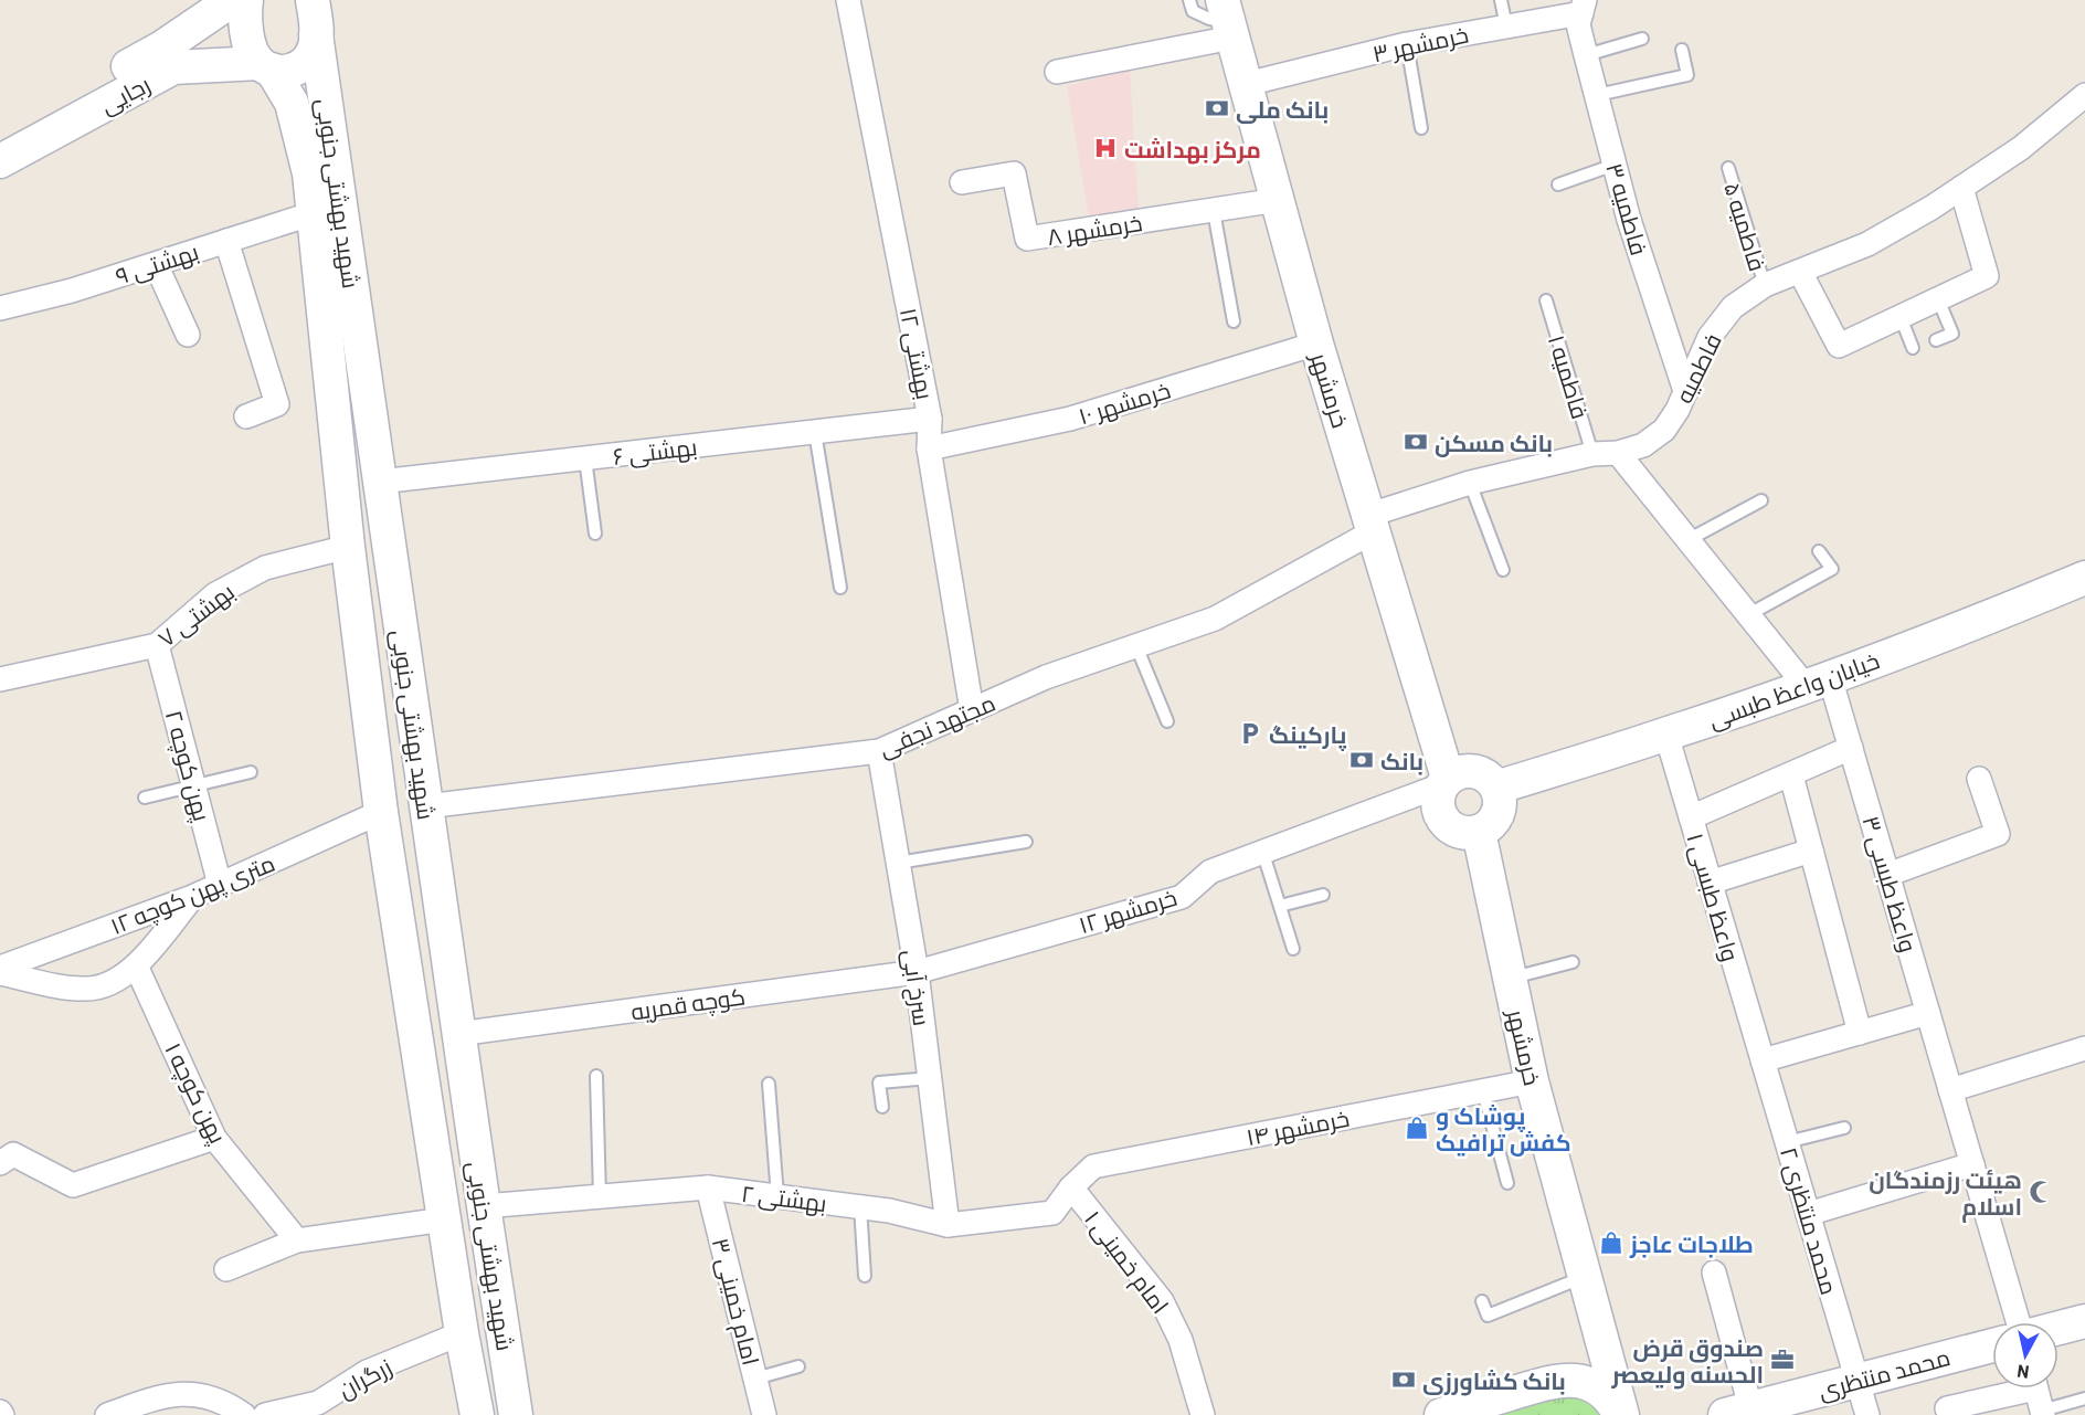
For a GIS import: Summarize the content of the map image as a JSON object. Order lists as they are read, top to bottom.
{
  "streets": {
    "street": [
      "خرمشهر ۳",
      "رجایی",
      "شهید بهشتی جنوبی",
      "فاطمیه ۳",
      "خرمشهر ۸",
      "بهشتی ۹",
      "بهشتی ۱۲",
      "فاطمیه",
      "خرمشهر",
      "خرمشهر ۱۰",
      "بهشتی ۶",
      "بهشتی ۷",
      "خیابان واعظ طبسی",
      "مجتهد نجفی",
      "پهن کوچه ۲",
      "واعظ طبسی ۳",
      "۱۲ متری پهن کوچه",
      "واعظ طبسی ۱",
      "خرمشهر ۱۲",
      "سرخ آبی",
      "کوچه قمریه",
      "پهن کوچه ۱",
      "خرمشهر ۱۴",
      "بهشتی ۲",
      "محمد منتظری ۲",
      "امام خمینی ۱",
      "امام خمینی ۳",
      "محمد منتظری",
      "زرگران"
    ],
    "lane": ["فاطمیه ۵", "فاطمیه ۱"]
  },
  "crossings": [
    ["خرمشهر ۳", "فاطمیه ۳"],
    ["خرمشهر ۳", "خرمشهر"],
    ["رجایی", "شهید بهشتی جنوبی"],
    ["شهید بهشتی جنوبی", "بهشتی ۹"],
    ["شهید بهشتی جنوبی", "بهشتی ۶"],
    ["شهید بهشتی جنوبی", "بهشتی ۷"],
    ["شهید بهشتی جنوبی", "مجتهد نجفی"],
    ["شهید بهشتی جنوبی", "۱۲ متری پهن کوچه"],
    ["شهید بهشتی جنوبی", "کوچه قمریه"],
    ["شهید بهشتی جنوبی", "بهشتی ۲"],
    ["شهید بهشتی جنوبی", "زرگران"],
    ["فاطمیه ۳", "فاطمیه"],
    ["فاطمیه ۵", "فاطمیه"],
    ["خرمشهر ۸", "خرمشهر"],
    ["بهشتی ۱۲", "خرمشهر ۱۰"],
    ["بهشتی ۱۲", "بهشتی ۶"],
    ["بهشتی ۱۲", "مجتهد نجفی"],
    ["فاطمیه", "فاطمیه ۱"],
    ["فاطمیه", "خرمشهر"],
    ["فاطمیه", "مجتهد نجفی"],
    ["خرمشهر", "خرمشهر ۱۰"],
    ["خرمشهر", "خیابان واعظ طبسی"],
    ["خرمشهر", "مجتهد نجفی"],
    ["خرمشهر", "خرمشهر ۱۲"],
    ["خرمشهر", "خرمشهر ۱۴"],
    ["بهشتی ۷", "پهن کوچه ۲"],
    ["خیابان واعظ طبسی", "واعظ طبسی ۳"],
    ["خیابان واعظ طبسی", "واعظ طبسی ۱"],
    ["خیابان واعظ طبسی", "خرمشهر ۱۲"],
    ["مجتهد نجفی", "سرخ آبی"],
    ["پهن کوچه ۲", "۱۲ متری پهن کوچه"],
    ["واعظ طبسی ۱", "محمد منتظری ۲"],
    ["خرمشهر ۱۲", "سرخ آبی"],
    ["خرمشهر ۱۲", "کوچه قمریه"],
    ["سرخ آبی", "کوچه قمریه"],
    ["سرخ آبی", "بهشتی ۲"],
    ["خرمشهر ۱۴", "بهشتی ۲"],
    ["خرمشهر ۱۴", "امام خمینی ۱"],
    ["بهشتی ۲", "امام خمینی ۱"],
    ["بهشتی ۲", "امام خمینی ۳"],
    ["محمد منتظری ۲", "محمد منتظری"]
  ],
  "places": {
    "bank": [
      "بانک ملی",
      "بانک مسکن",
      "بانک",
      "بانک کشاورزی"
    ],
    "hospital": ["مرکز بهداشت"],
    "parking": ["پارکینگ"],
    "shop": ["پوشاک و کفش ترافیک", "طلاجات عاجز"],
    "mosque": ["هیئت رزمندگان اسلام"],
    "office": ["صندوق قرض الحسنه ولیعصر"]
  },
  "north": "bottom"
}
